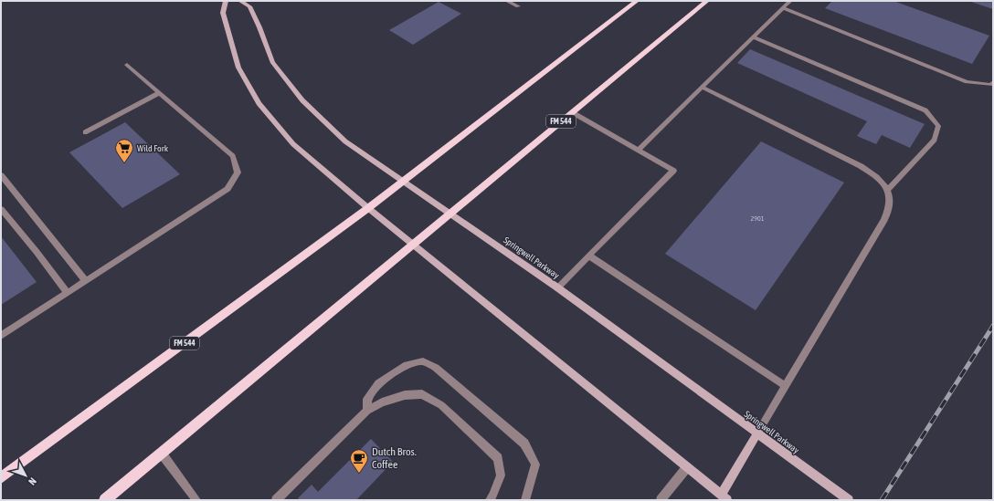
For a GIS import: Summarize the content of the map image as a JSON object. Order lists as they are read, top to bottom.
{
  "streets": {
    "main road": ["FM 544"],
    "street": ["Springwell Parkway"]
  },
  "crossings": [
    ["FM 544", "Springwell Parkway"]
  ],
  "places": {
    "supermarket": ["Wild Fork"],
    "cafe": ["Dutch Bros. Coffee"]
  },
  "house_numbers": ["2901"],
  "north": "bottom right"
}
